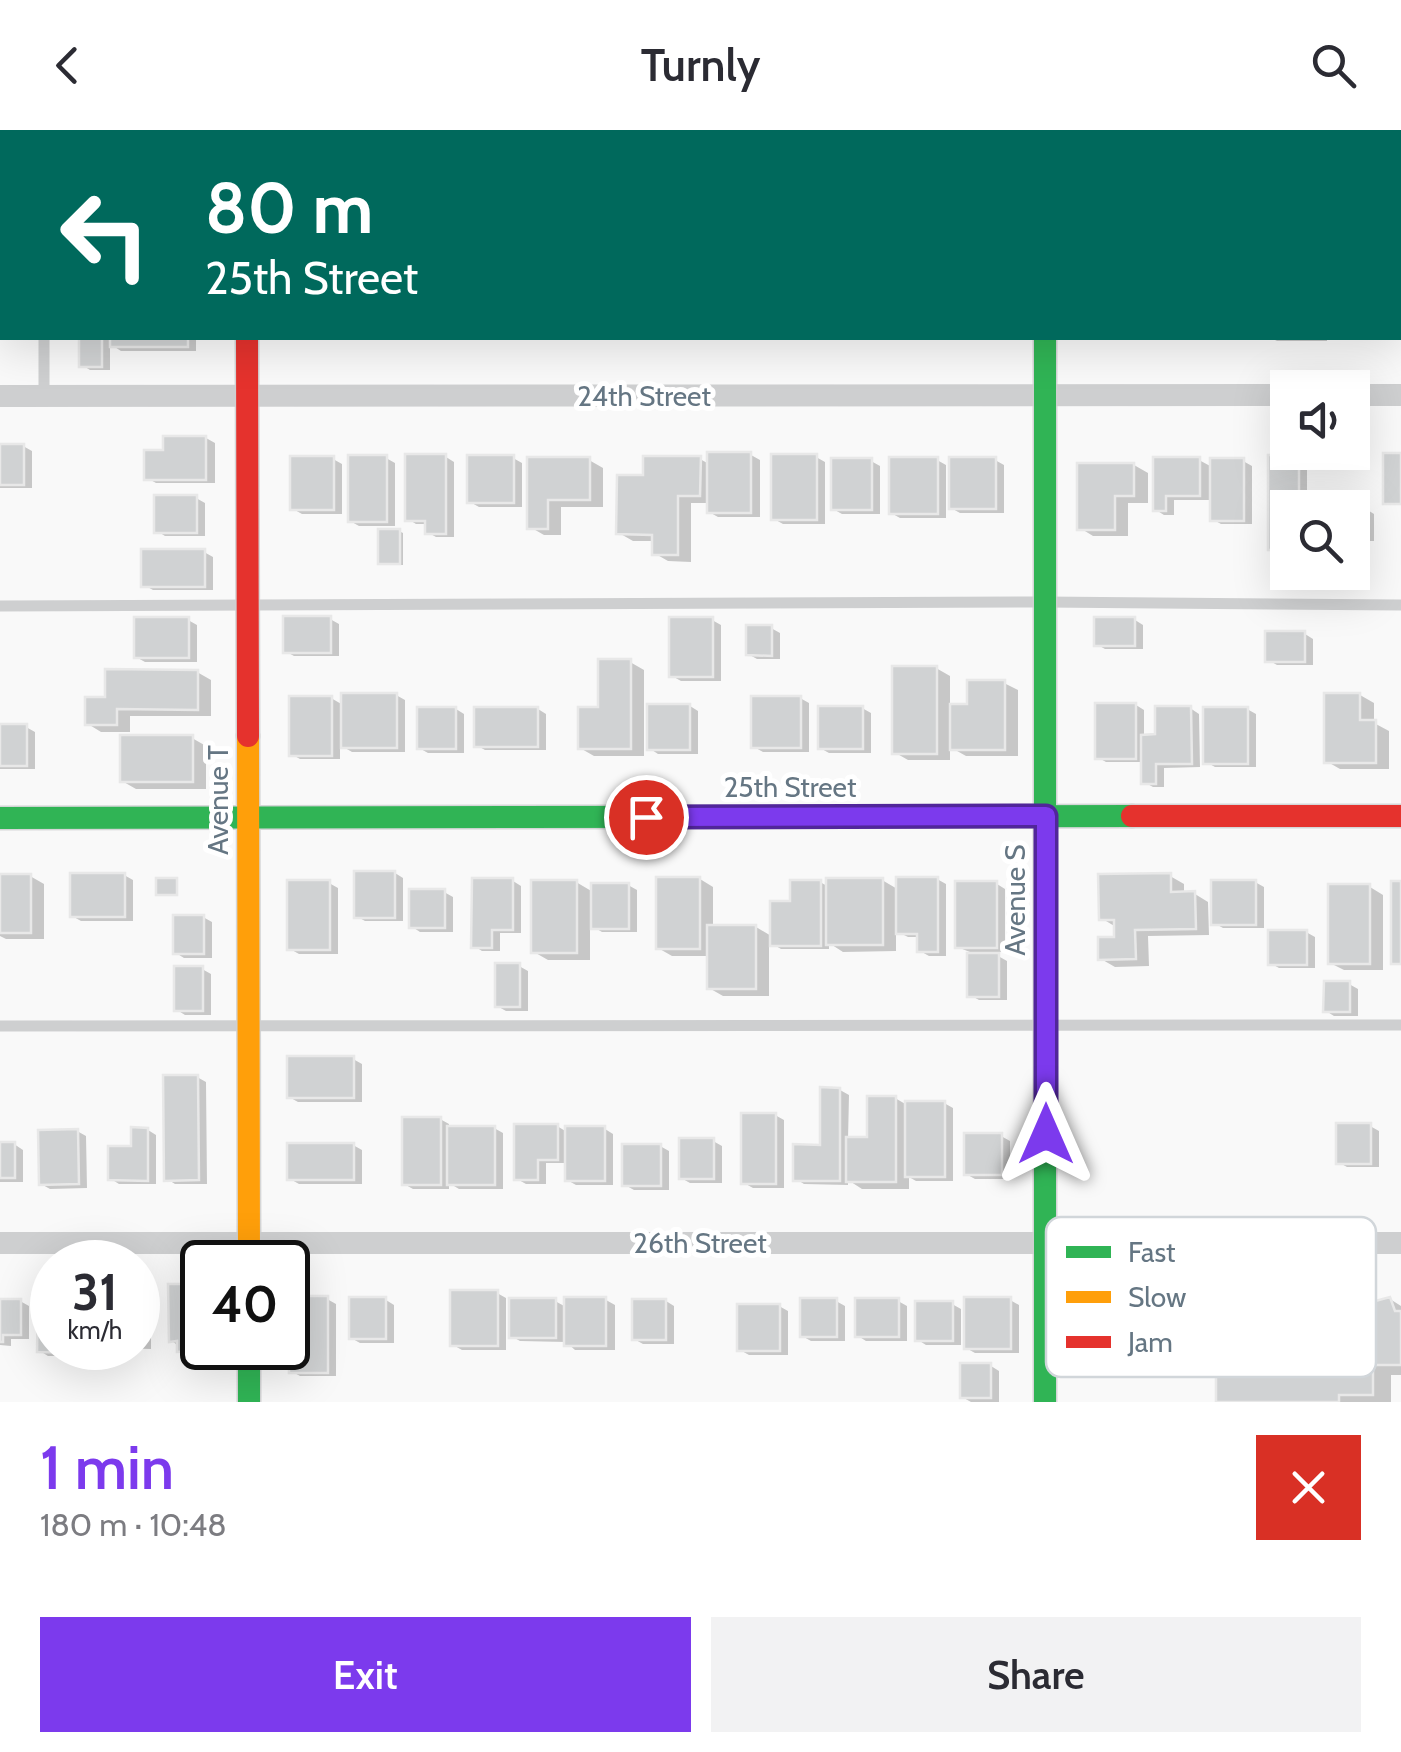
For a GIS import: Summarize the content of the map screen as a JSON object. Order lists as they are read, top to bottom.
{
  "streets": {
    "street": [
      "24th Street",
      "25th Street",
      "Avenue T",
      "Avenue S",
      "26th Street"
    ]
  },
  "crossings": [
    ["24th Street", "Avenue T"],
    ["24th Street", "Avenue S"],
    ["25th Street", "Avenue T"],
    ["25th Street", "Avenue S"],
    ["Avenue S", "26th Street"]
  ],
  "legend": ["Fast", "Slow", "Jam"],
  "page": {
    "header": "Turnly",
    "turn": ["80 m", "25th Street"],
    "speed": "31 km/h",
    "limit": "40",
    "heading": ["1 min", "180 m · 10:48"],
    "buttons": ["Exit", "Share"]
  }
}
